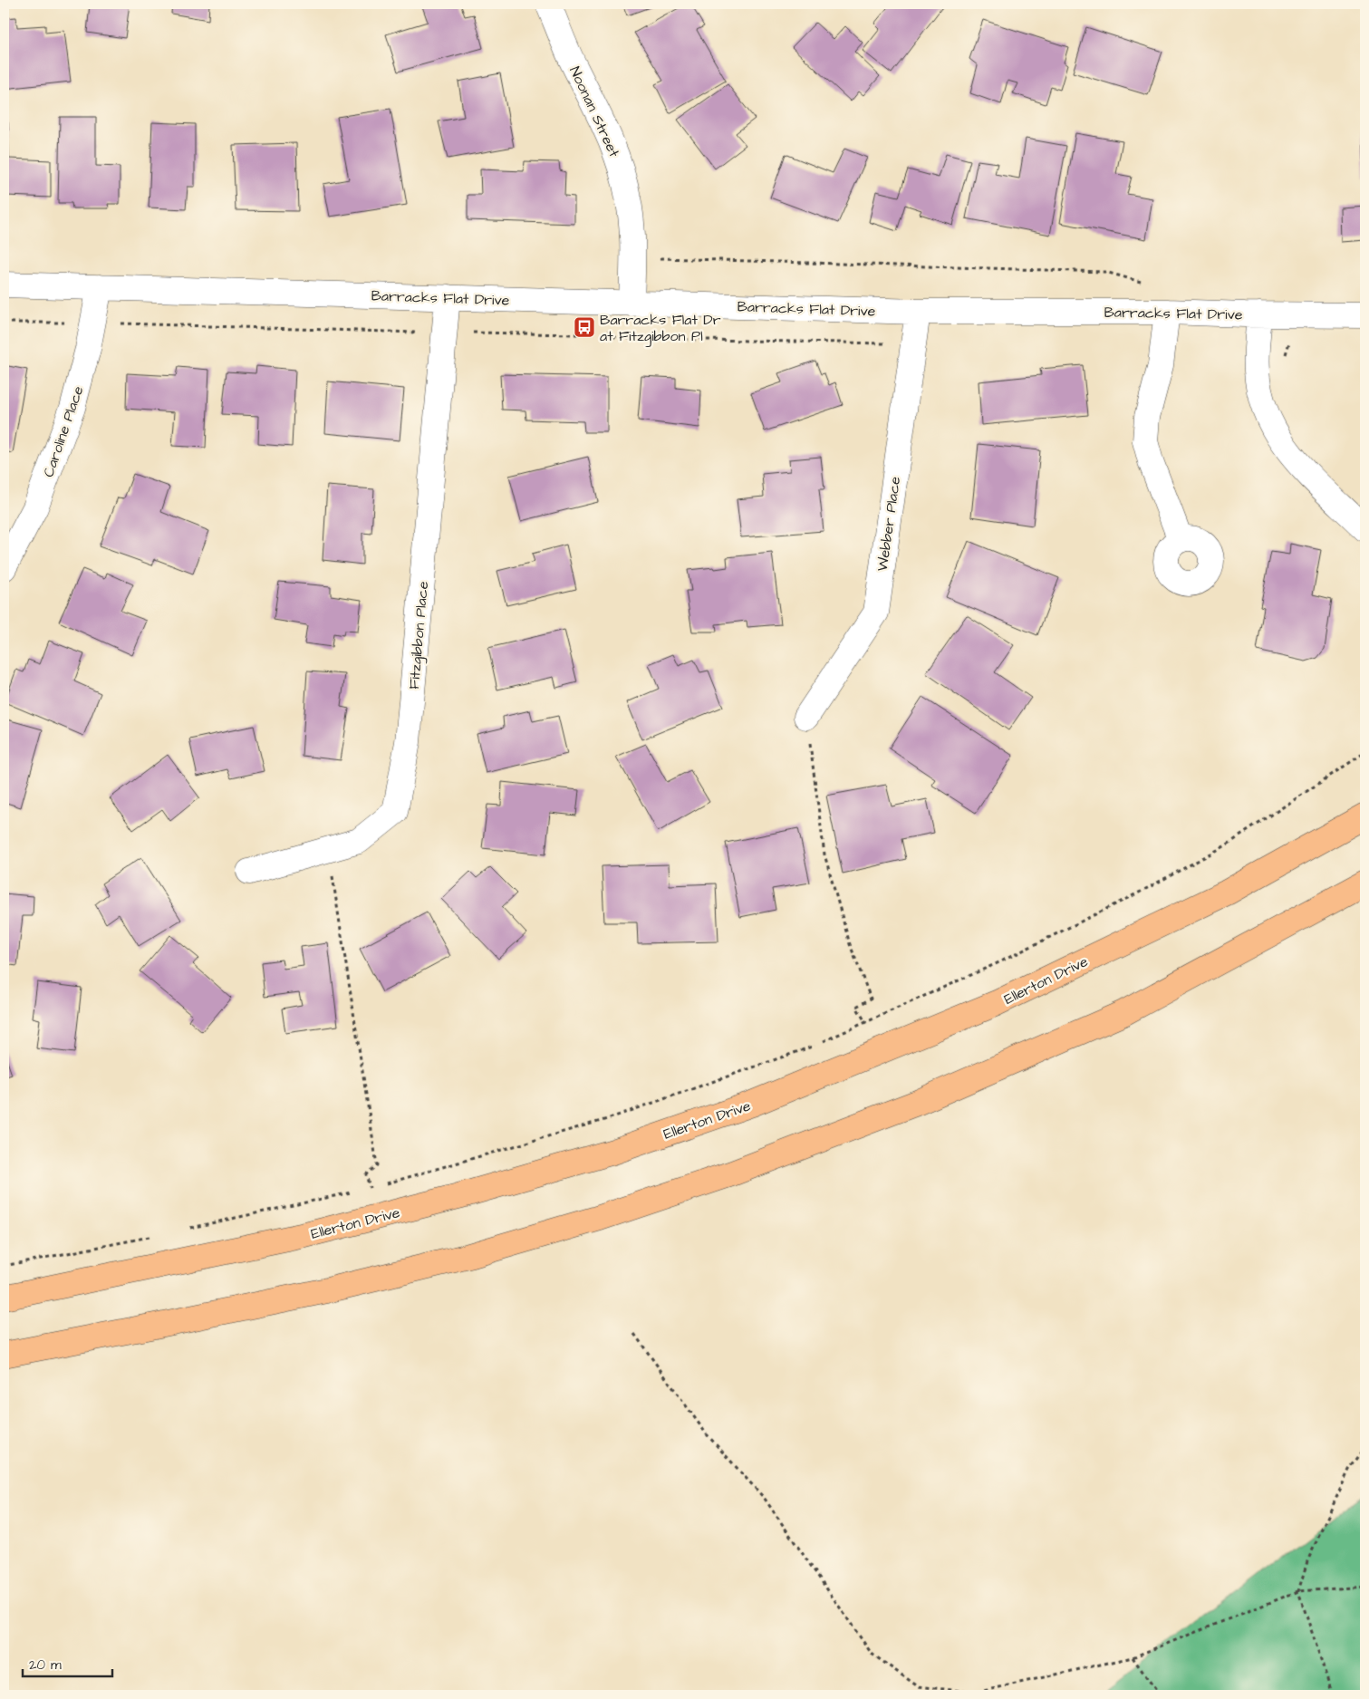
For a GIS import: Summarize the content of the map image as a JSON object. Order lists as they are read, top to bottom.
{
  "streets": {
    "main road": ["Ellerton Drive"],
    "street": [
      "Noonan Street",
      "Barracks Flat Drive",
      "Caroline Place",
      "Webber Place",
      "Fitzgibbon Place"
    ]
  },
  "crossings": [
    ["Noonan Street", "Barracks Flat Drive"],
    ["Barracks Flat Drive", "Caroline Place"],
    ["Barracks Flat Drive", "Webber Place"],
    ["Barracks Flat Drive", "Fitzgibbon Place"]
  ],
  "places": {
    "bus stop": ["Barracks Flat Dr at Fitzgibbon Pl"]
  },
  "scale_bar": "20 m"
}
